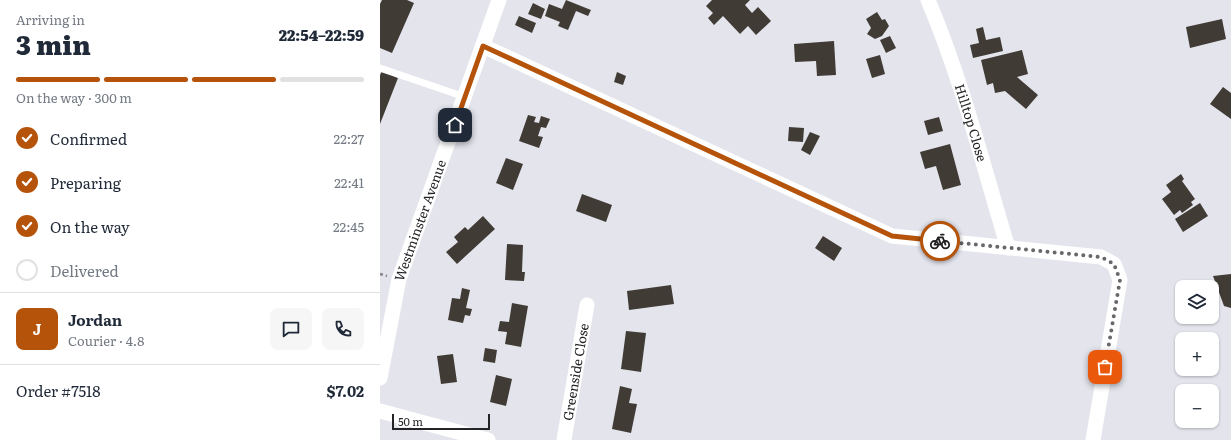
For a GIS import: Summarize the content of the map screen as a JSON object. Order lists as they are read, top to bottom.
{
  "streets": {
    "street": ["Hilltop Close", "Westminster Avenue", "Greenside Close"]
  },
  "scale_bar": "50 m",
  "page": {
    "heading": ["3 min", "Arriving in", "22:54–22:59"],
    "panel": [
      "Jordan",
      "Courier · 4.8",
      "Order #7518",
      "$7.02"
    ],
    "bar": "On the way · 300 m",
    "list": [
      ["Confirmed", "22:27"],
      ["Preparing", "22:41"],
      ["On the way", "22:45"],
      "Delivered"
    ],
    "map_buttons": ["+", "−"],
    "round": "J",
    "scale": "50 m"
  }
}
